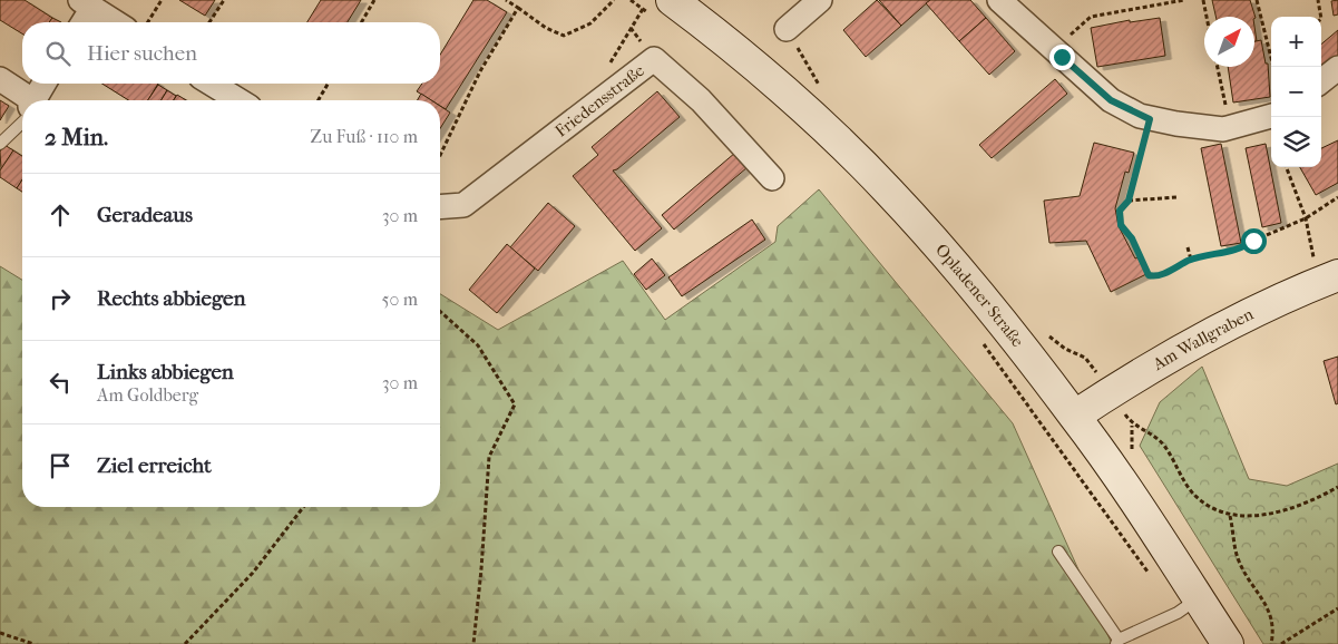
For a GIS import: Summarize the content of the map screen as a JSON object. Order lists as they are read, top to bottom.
{
  "streets": {
    "main road": ["Opladener Straße", "Am Wallgraben"],
    "street": ["Friedensstraße"]
  },
  "crossings": [
    ["Opladener Straße", "Am Wallgraben"]
  ],
  "north": "top right",
  "page": {
    "map_buttons": ["+", "−"],
    "search": "Hier suchen",
    "heading": ["2 Min.", "Zu Fuß · 110 m"],
    "list": [
      ["Geradeaus", "30 m"],
      ["Rechts abbiegen", "50 m"],
      ["Links abbiegen", "Am Goldberg", "30 m"],
      "Ziel erreicht"
    ]
  }
}
